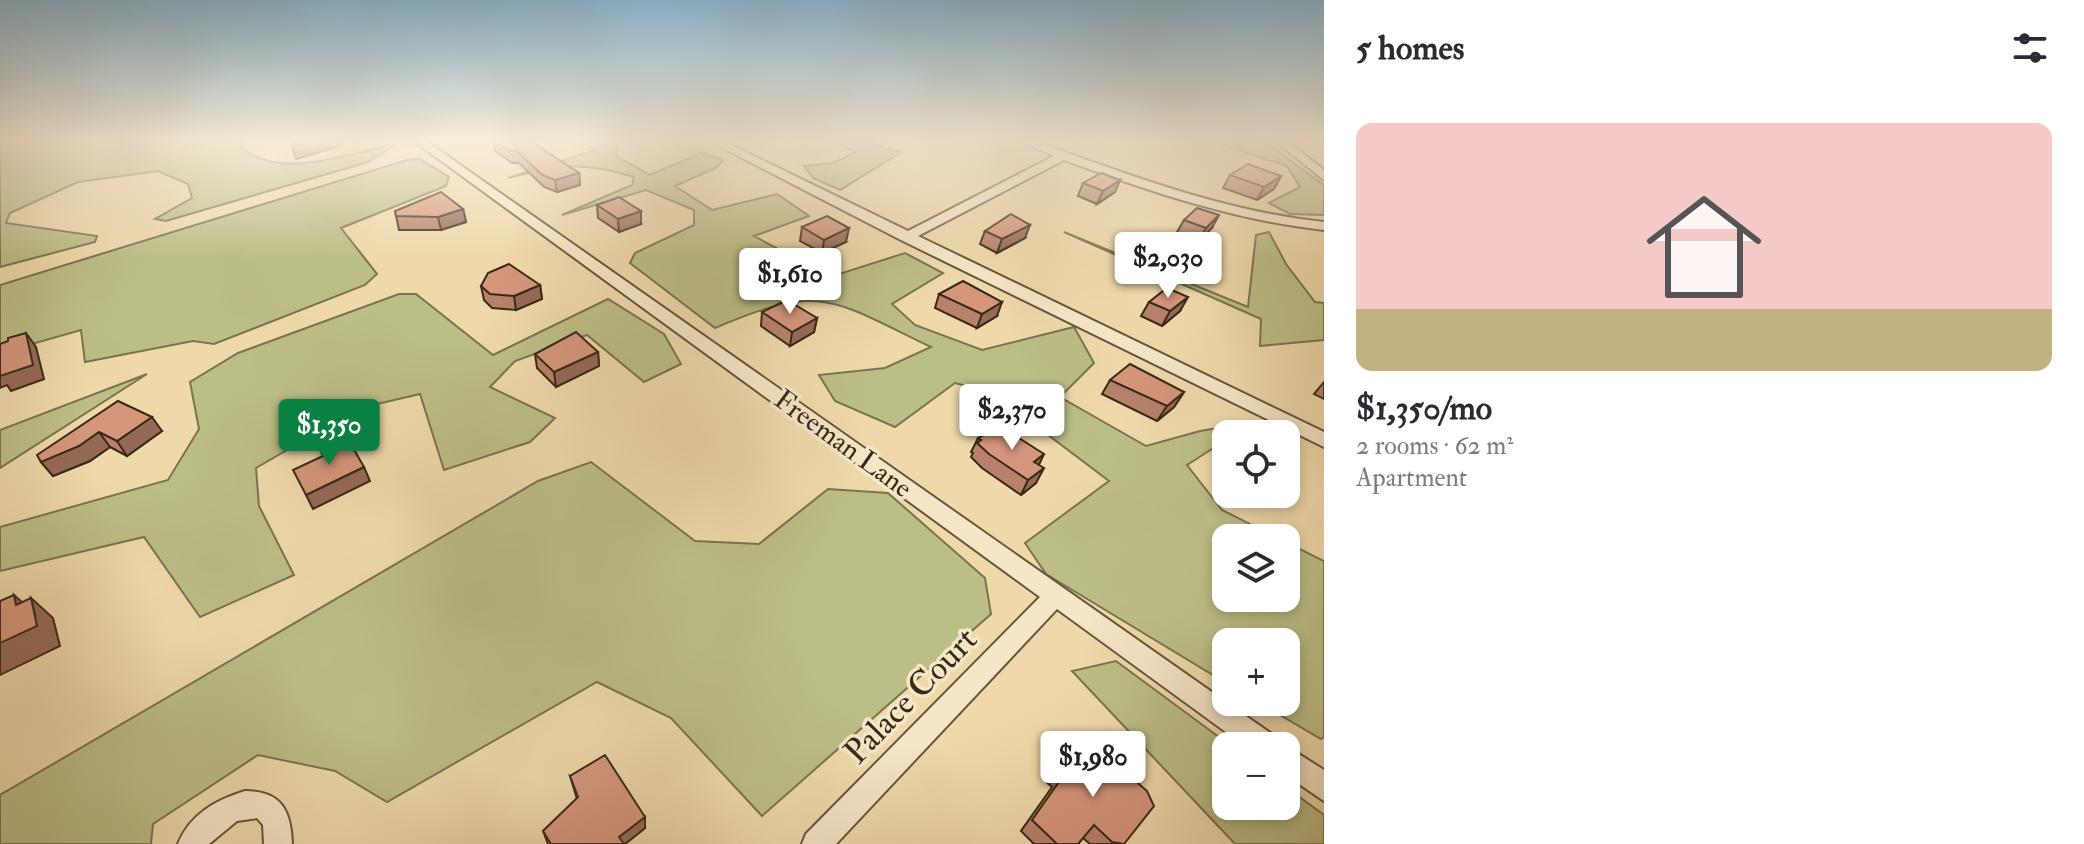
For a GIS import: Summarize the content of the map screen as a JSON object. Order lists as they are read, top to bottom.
{
  "streets": {
    "street": ["Freeman Lane", "Palace Court"]
  },
  "crossings": [
    ["Freeman Lane", "Palace Court"]
  ],
  "page": {
    "heading": "5 homes",
    "list": [
      {
        "name": "$1,350/mo",
        "note": "2 rooms · 62 m² · Apartment"
      }
    ],
    "price": [
      "$2,030",
      "$1,610",
      "$2,370",
      "$1,350",
      "$1,980"
    ],
    "map_buttons": ["+", "−"]
  }
}
